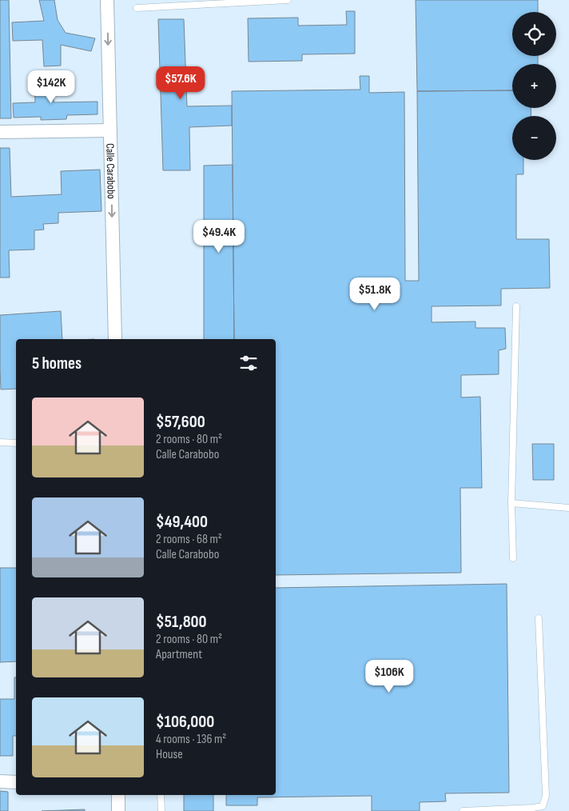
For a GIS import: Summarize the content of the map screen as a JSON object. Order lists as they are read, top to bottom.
{
  "streets": {
    "street": ["Calle Carabobo"]
  },
  "one_way": ["Calle Carabobo"],
  "page": {
    "map_buttons": ["+", "−"],
    "price": [
      "$57.6K",
      "$142K",
      "$49.4K",
      "$51.8K",
      "$106K"
    ],
    "heading": "5 homes",
    "list": [
      {
        "name": "$57,600",
        "note": "2 rooms · 80 m² · Calle Carabobo"
      },
      {
        "name": "$49,400",
        "note": "2 rooms · 68 m² · Calle Carabobo"
      },
      {
        "name": "$51,800",
        "note": "2 rooms · 80 m² · Apartment"
      },
      {
        "name": "$106,000",
        "note": "4 rooms · 136 m² · House"
      }
    ]
  }
}
